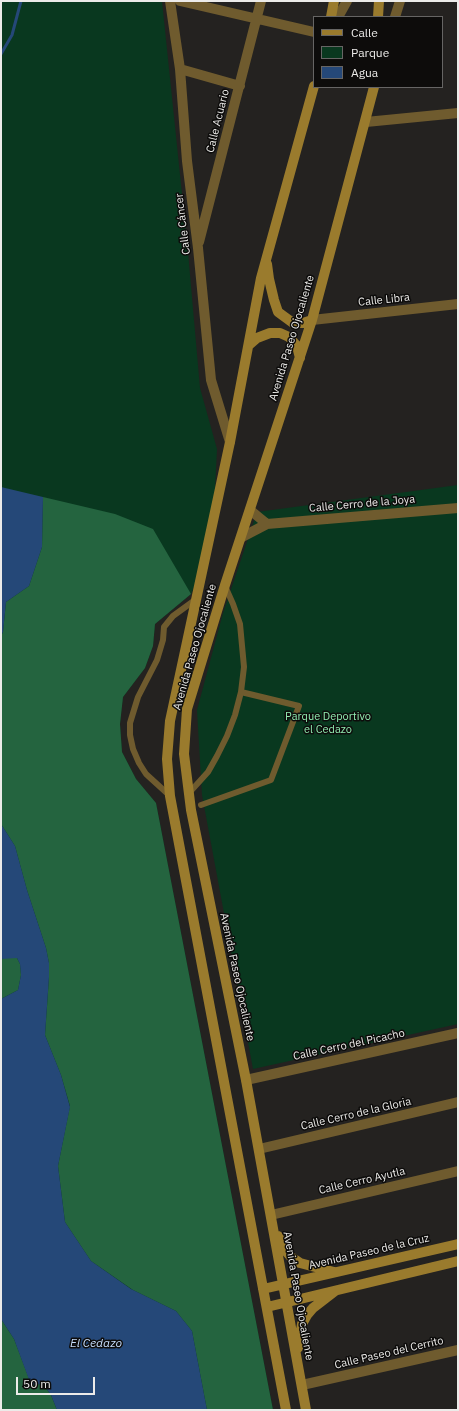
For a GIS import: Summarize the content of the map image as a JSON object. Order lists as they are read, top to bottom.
{
  "streets": {
    "main road": ["Avenida Paseo Ojocaliente", "Avenida Paseo de la Cruz"],
    "street": [
      "Calle Acuario",
      "Calle Cáncer",
      "Calle Libra",
      "Calle Cerro de la Joya",
      "Calle Cerro del Picacho",
      "Calle Cerro de la Gloria",
      "Calle Cerro Ayutla",
      "Calle Paseo del Cerrito"
    ]
  },
  "crossings": [
    ["Calle Acuario", "Calle Cáncer"],
    ["Calle Cáncer", "Avenida Paseo Ojocaliente"],
    ["Calle Libra", "Avenida Paseo Ojocaliente"],
    ["Avenida Paseo Ojocaliente", "Calle Cerro del Picacho"],
    ["Avenida Paseo Ojocaliente", "Calle Cerro de la Gloria"],
    ["Avenida Paseo Ojocaliente", "Calle Cerro Ayutla"],
    ["Avenida Paseo Ojocaliente", "Avenida Paseo de la Cruz"],
    ["Avenida Paseo Ojocaliente", "Calle Paseo del Cerrito"]
  ],
  "water": ["El Cedazo"],
  "parks": ["Parque Deportivo el Cedazo"],
  "legend": ["Calle", "Parque", "Agua"],
  "scale_bar": "50 m"
}
